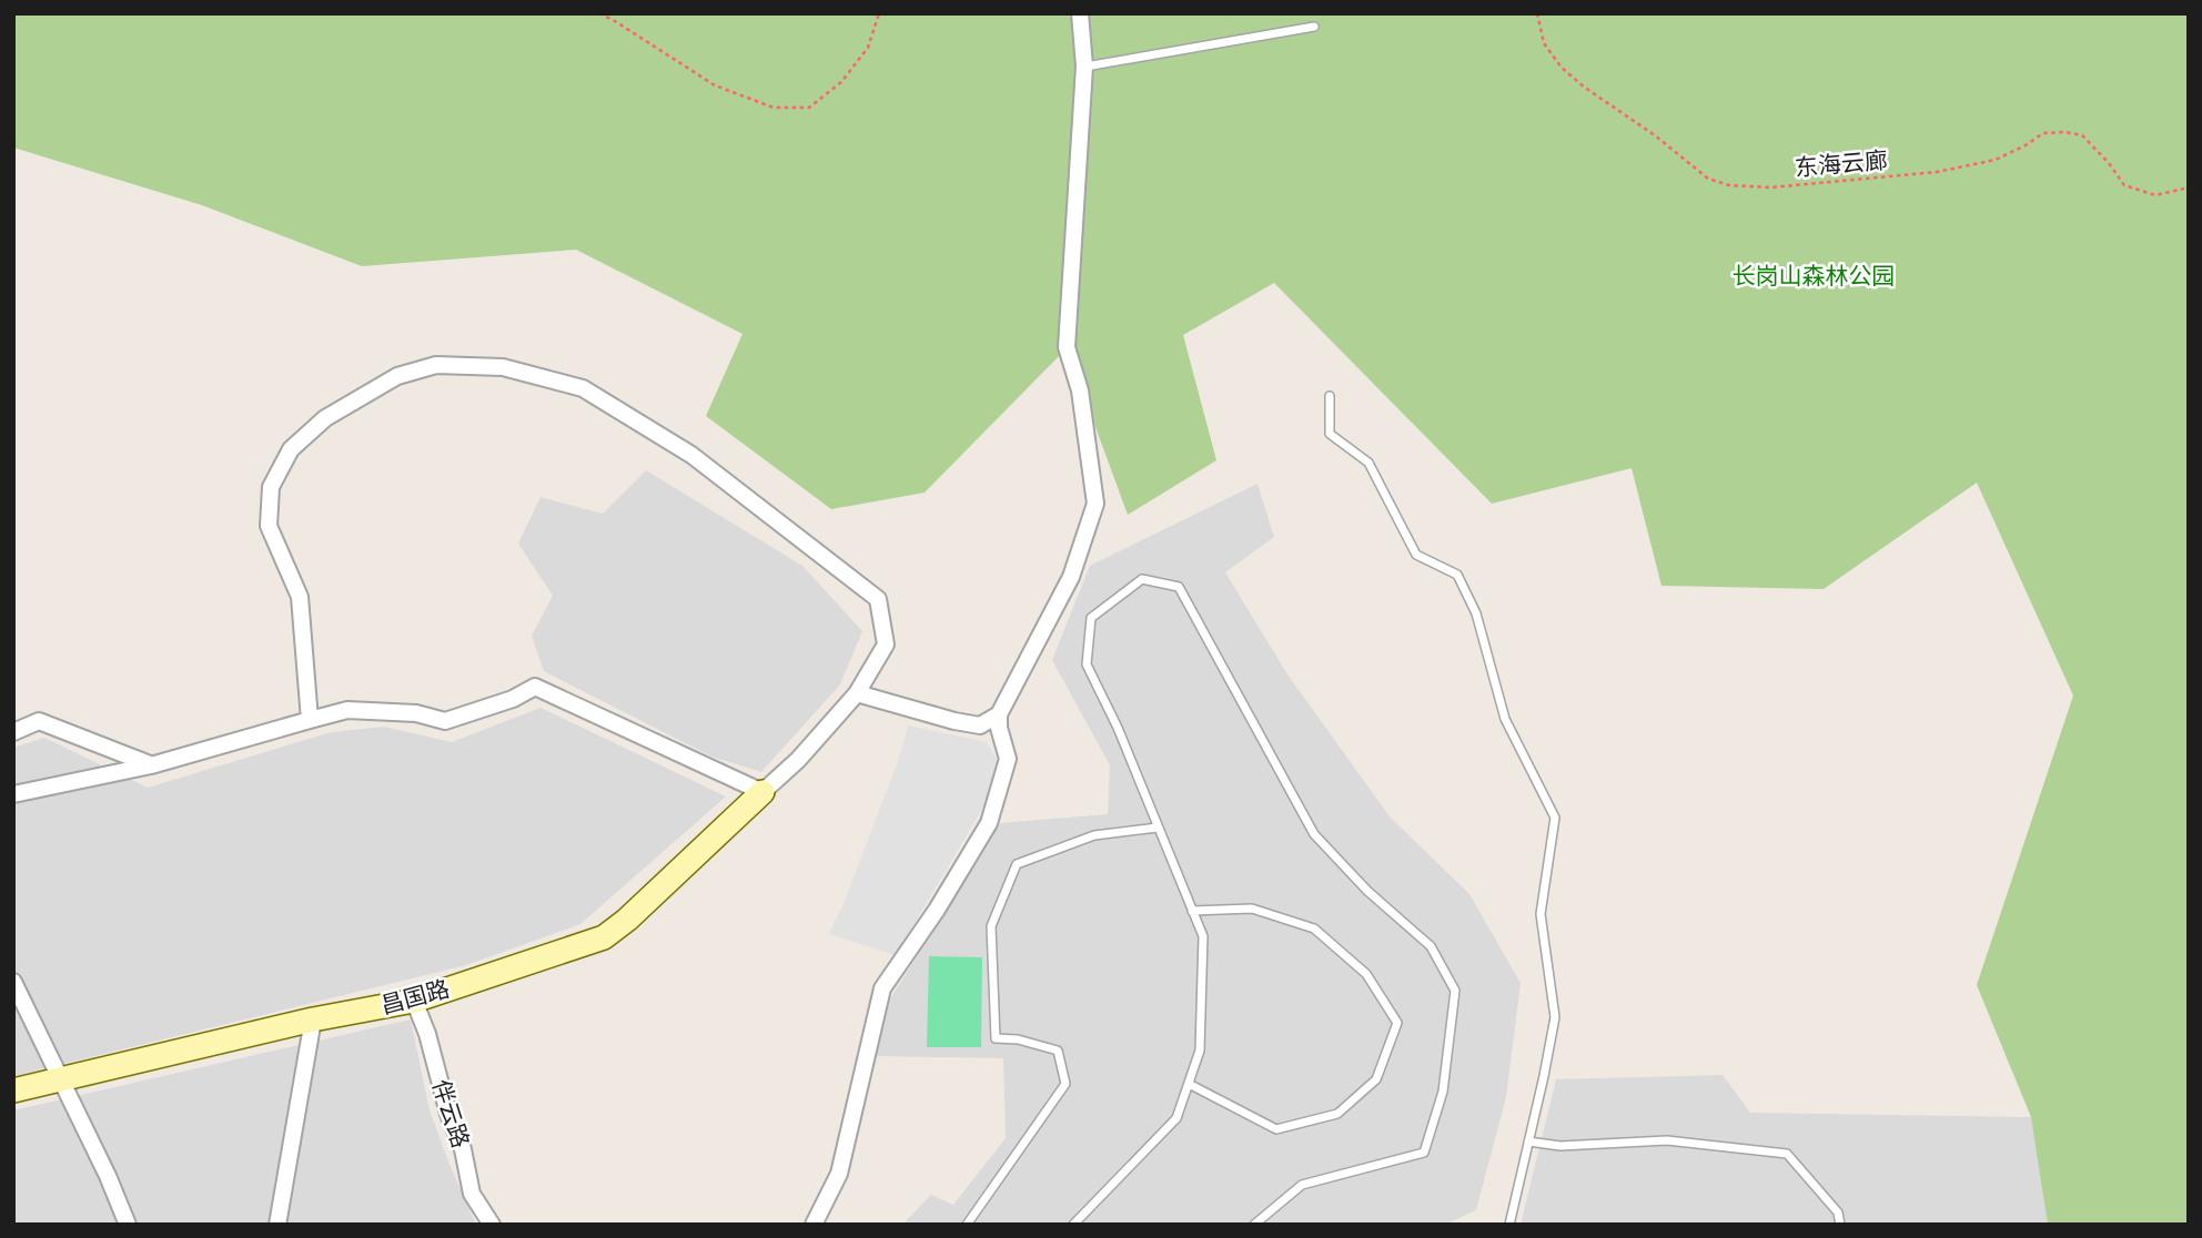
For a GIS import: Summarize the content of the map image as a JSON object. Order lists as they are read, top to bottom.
{
  "streets": {
    "main road": ["昌国路"],
    "street": ["伴云路"],
    "path": ["东海云廊"]
  },
  "crossings": [
    ["昌国路", "伴云路"]
  ],
  "parks": ["长岗山森林公园"]
}
